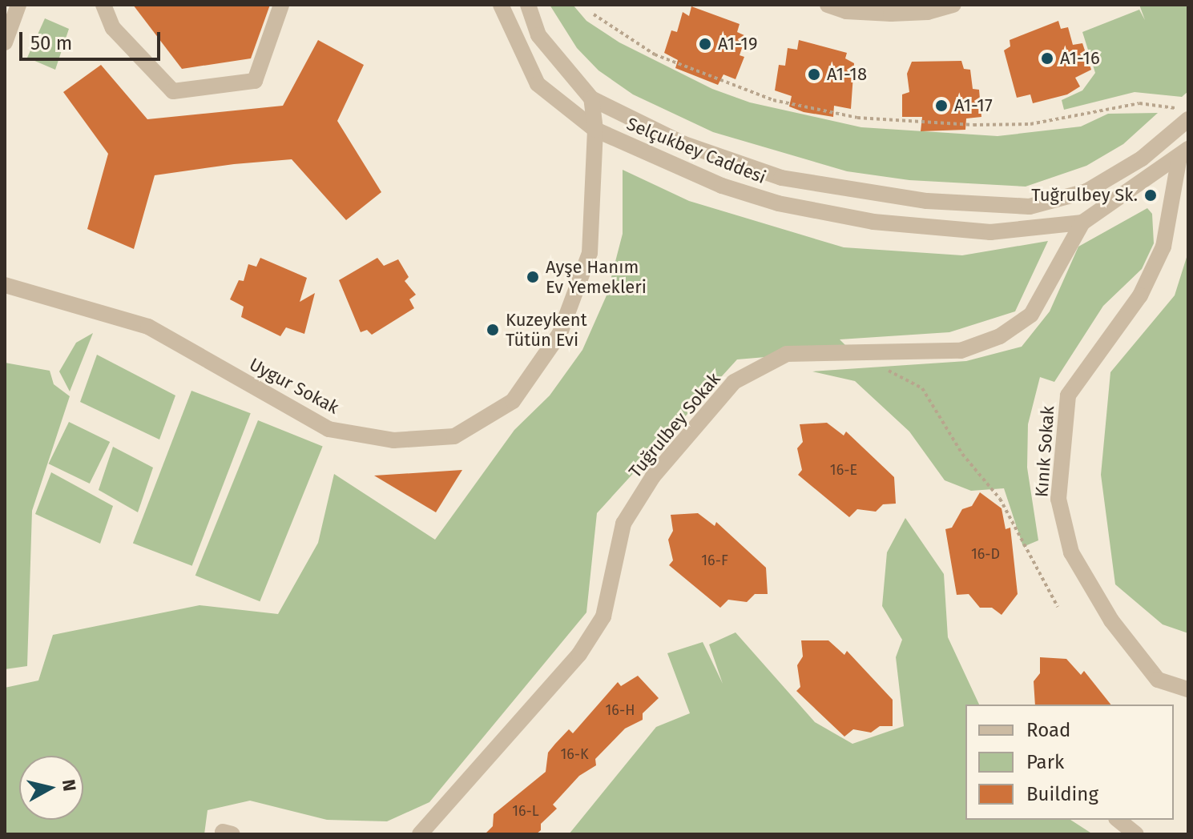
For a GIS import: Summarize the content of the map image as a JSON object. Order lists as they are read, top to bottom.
{
  "streets": {
    "street": [
      "Selçukbey Caddesi",
      "Uygur Sokak",
      "Tuğrulbey Sokak",
      "Kınık Sokak"
    ]
  },
  "crossings": [
    ["Selçukbey Caddesi", "Uygur Sokak"],
    ["Selçukbey Caddesi", "Tuğrulbey Sokak"],
    ["Selçukbey Caddesi", "Kınık Sokak"]
  ],
  "places": [
    "A1-19",
    "A1-16",
    "A1-18",
    "A1-17",
    "Tuğrulbey Sk.",
    "Ayşe Hanım Ev Yemekleri",
    "Kuzeykent Tütün Evi"
  ],
  "house_numbers": [
    "16-E",
    "16-D",
    "16-F",
    "16-H",
    "16-K",
    "16-L"
  ],
  "legend": ["Road", "Park", "Building"],
  "scale_bar": "50 m",
  "north": "right"
}
